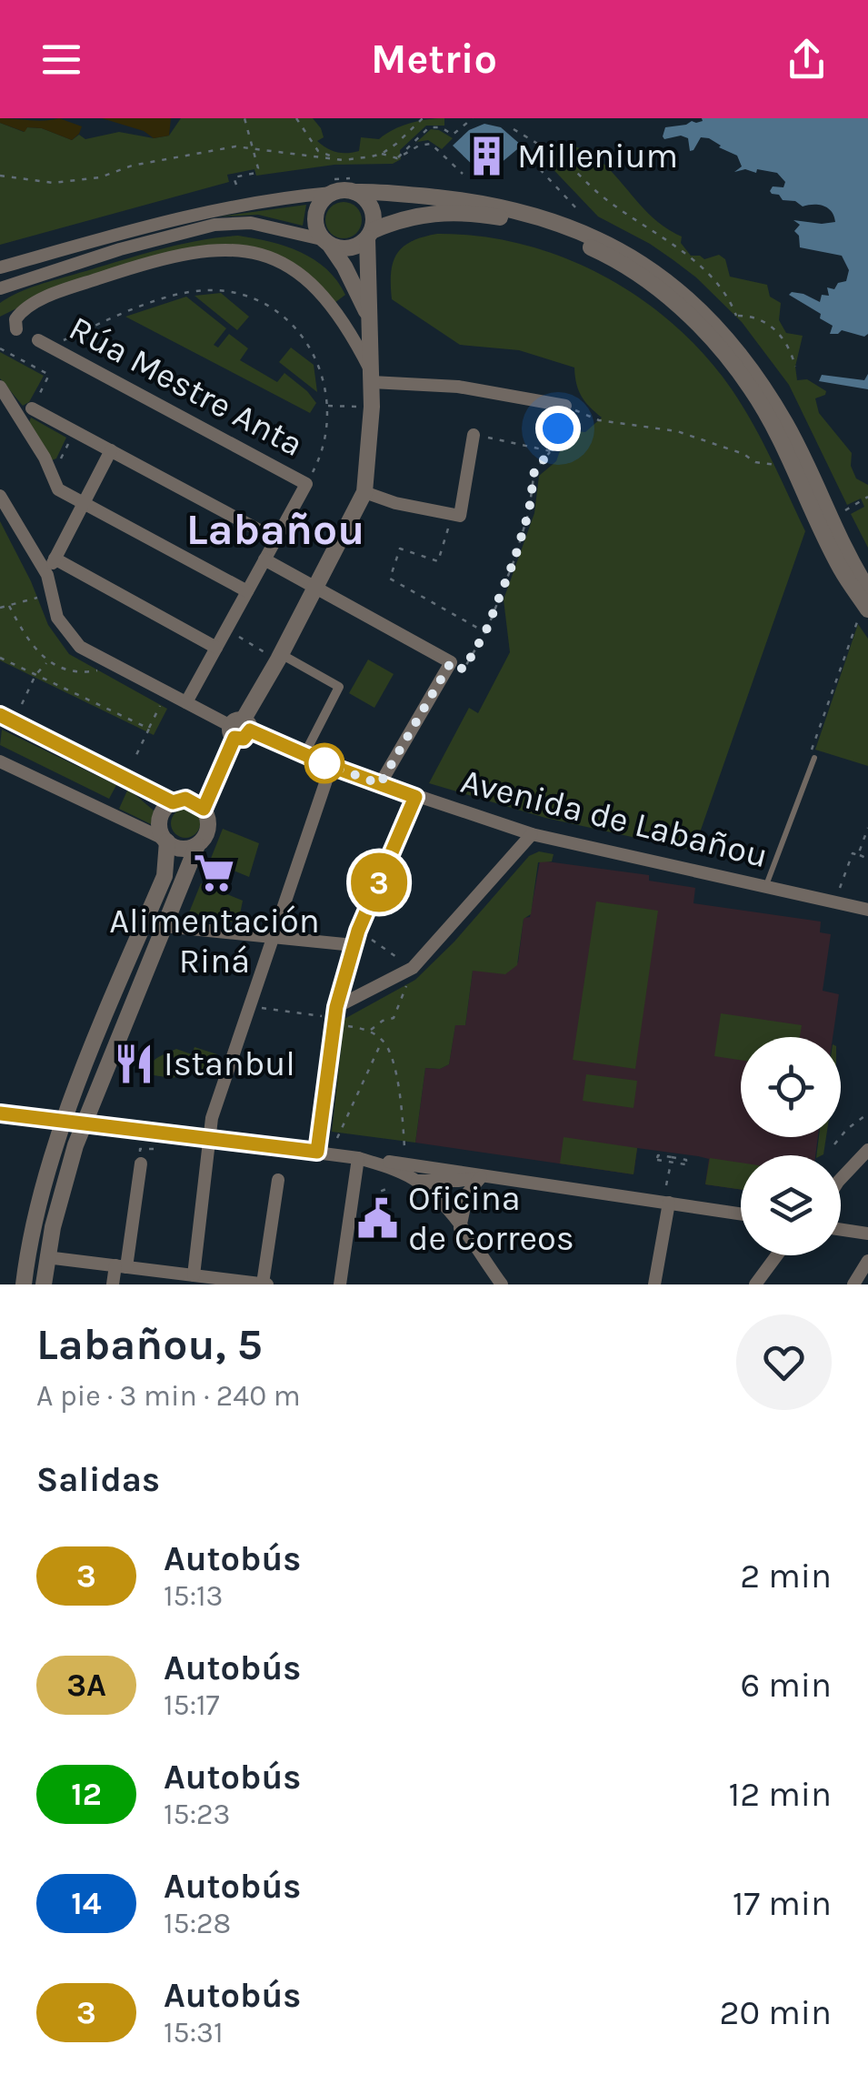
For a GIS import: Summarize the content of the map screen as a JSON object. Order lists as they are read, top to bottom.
{
  "streets": {
    "street": ["Rúa Mestre Anta", "Avenida de Labañou"]
  },
  "districts": ["Labañou"],
  "places": {
    "building": ["Millenium"],
    "supermarket": ["Alimentación Riná"],
    "restaurant": ["Istanbul"],
    "public building": ["Oficina de Correos"]
  },
  "lines": ["bus line 3"],
  "page": {
    "header": "Metrio",
    "on_map": "3",
    "heading": [
      ["Labañou, 5", "A pie · 3 min · 240 m"],
      "Salidas"
    ],
    "list": [
      {
        "mark": "3",
        "name": "Autobús",
        "note": "15:13",
        "value": "2 min"
      },
      {
        "mark": "3A",
        "name": "Autobús",
        "note": "15:17",
        "value": "6 min"
      },
      {
        "mark": "12",
        "name": "Autobús",
        "note": "15:23",
        "value": "12 min"
      },
      {
        "mark": "14",
        "name": "Autobús",
        "note": "15:28",
        "value": "17 min"
      },
      {
        "mark": "3",
        "name": "Autobús",
        "note": "15:31",
        "value": "20 min"
      }
    ]
  }
}
